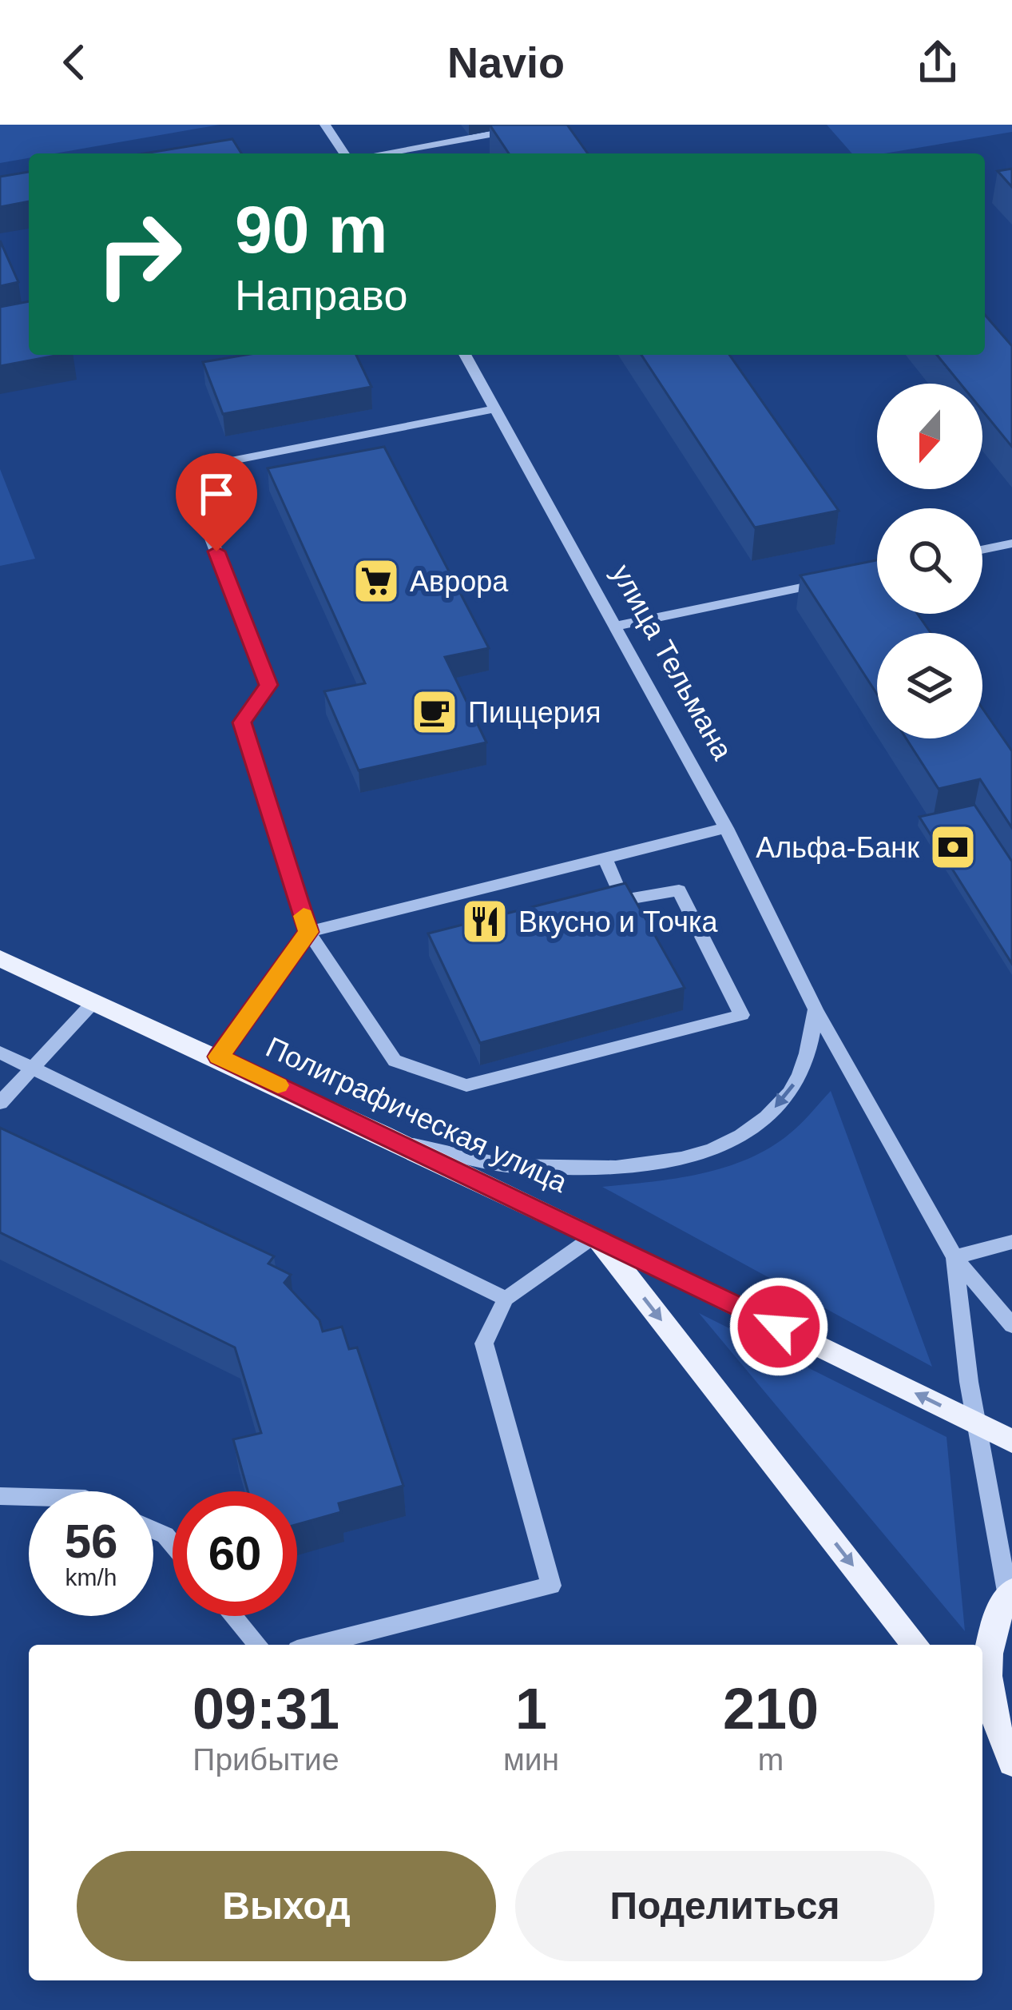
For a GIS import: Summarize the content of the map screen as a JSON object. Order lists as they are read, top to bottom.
{
  "streets": {
    "main road": ["улица Тельмана", "Полиграфическая улица"]
  },
  "crossings": [
    ["улица Тельмана", "Полиграфическая улица"]
  ],
  "places": {
    "supermarket": ["Аврора"],
    "cafe": ["Пиццерия"],
    "bank": ["Альфа-Банк"],
    "restaurant": ["Вкусно и Точка"]
  },
  "north": "bottom",
  "page": {
    "header": "Navio",
    "turn": ["90 m", "Направо"],
    "speed": "56 km/h",
    "limit": "60",
    "eta": [
      "09:31",
      "Прибытие",
      "1",
      "мин",
      "210",
      "m"
    ],
    "buttons": ["Выход", "Поделиться"]
  }
}
